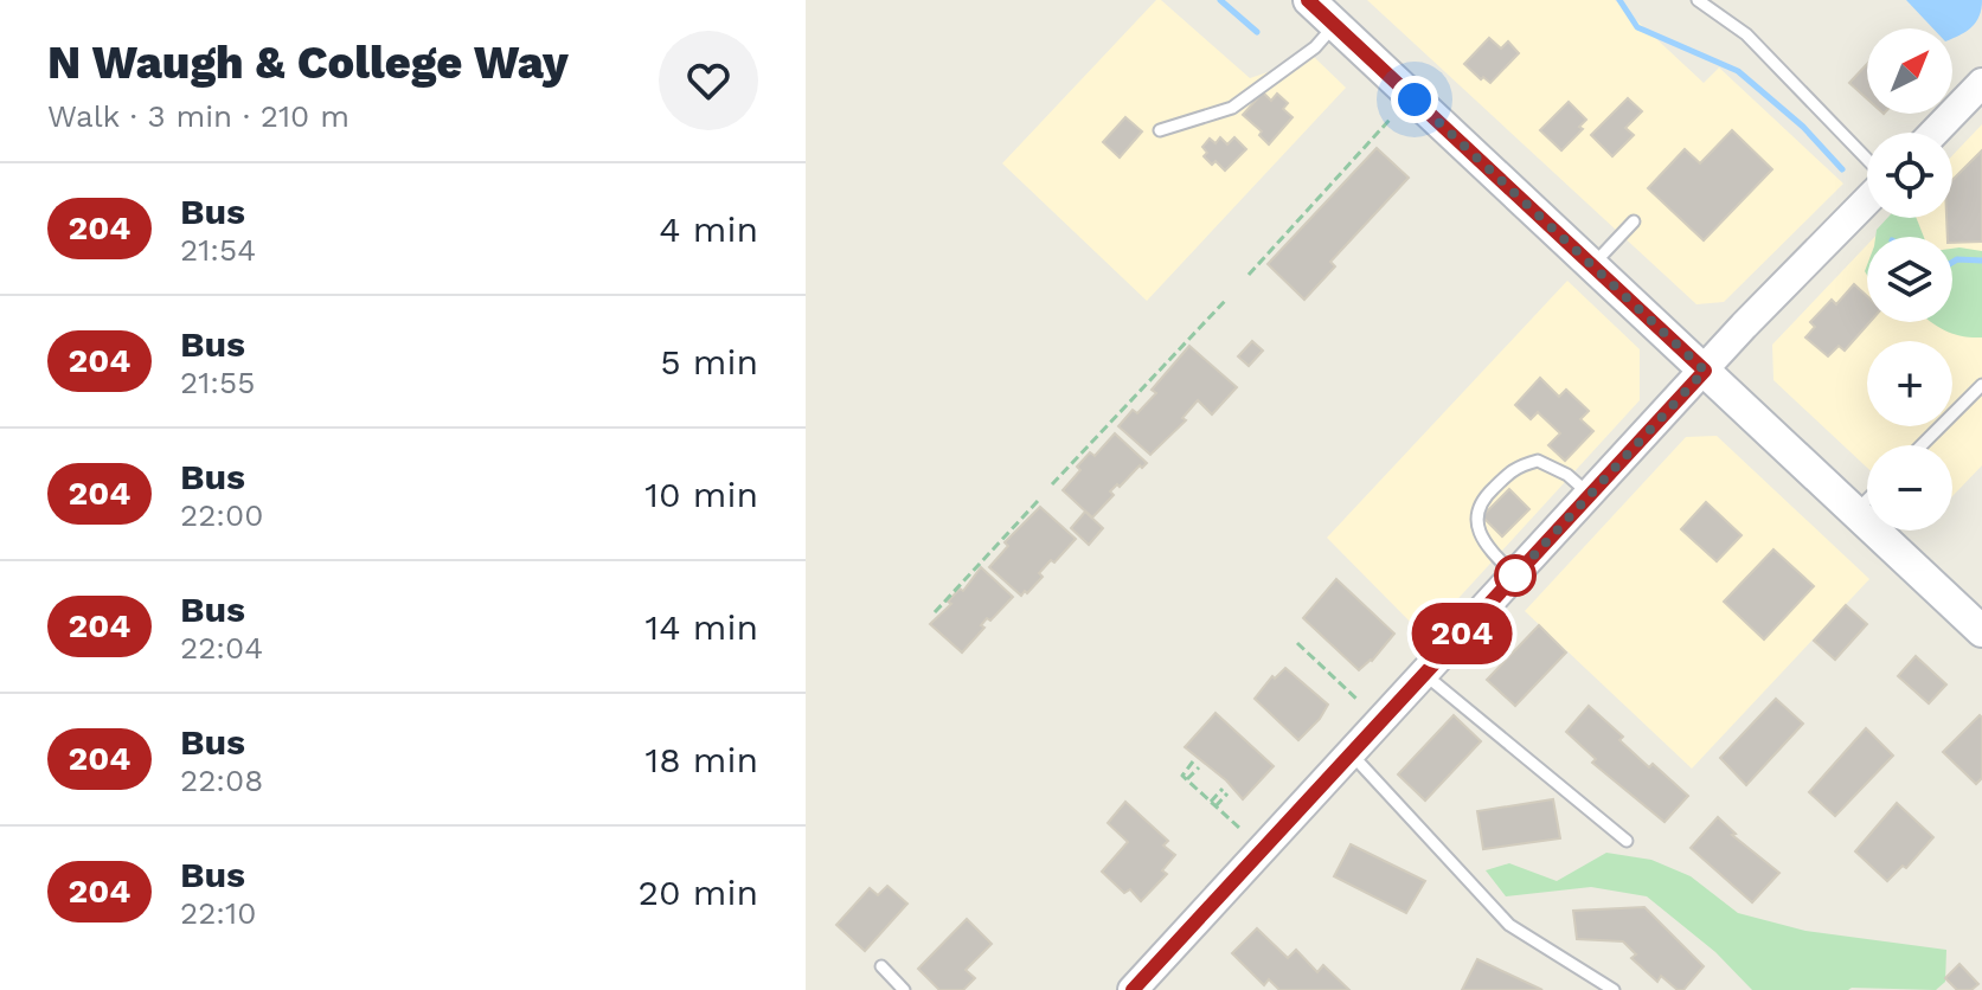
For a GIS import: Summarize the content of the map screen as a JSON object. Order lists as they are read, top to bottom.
{
  "lines": ["bus line 204"],
  "north": "top right",
  "page": {
    "heading": ["N Waugh & College Way", "Walk · 3 min · 210 m"],
    "on_map": "204",
    "map_buttons": ["+", "−"],
    "list": [
      {
        "mark": "204",
        "name": "Bus",
        "note": "21:54",
        "value": "4 min"
      },
      {
        "mark": "204",
        "name": "Bus",
        "note": "21:55",
        "value": "5 min"
      },
      {
        "mark": "204",
        "name": "Bus",
        "note": "22:00",
        "value": "10 min"
      },
      {
        "mark": "204",
        "name": "Bus",
        "note": "22:04",
        "value": "14 min"
      },
      {
        "mark": "204",
        "name": "Bus",
        "note": "22:08",
        "value": "18 min"
      },
      {
        "mark": "204",
        "name": "Bus",
        "note": "22:10",
        "value": "20 min"
      }
    ]
  }
}
